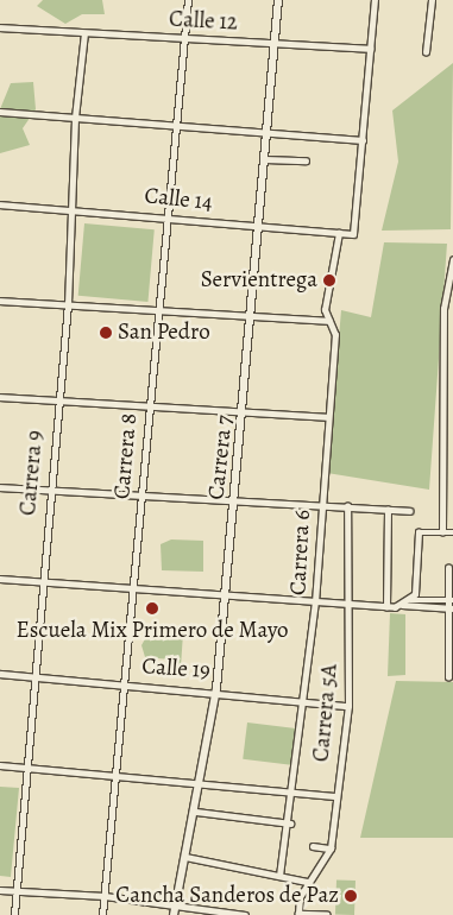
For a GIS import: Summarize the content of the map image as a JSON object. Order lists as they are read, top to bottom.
{
  "streets": {
    "street": [
      "Calle 12",
      "Calle 14",
      "Carrera 8",
      "Carrera 7",
      "Carrera 9",
      "Carrera 6",
      "Calle 19",
      "Carrera 5A"
    ]
  },
  "crossings": [
    ["Calle 12", "Carrera 8"],
    ["Calle 12", "Carrera 7"],
    ["Calle 12", "Carrera 9"],
    ["Calle 14", "Carrera 8"],
    ["Calle 14", "Carrera 7"],
    ["Calle 14", "Carrera 9"],
    ["Calle 14", "Carrera 6"],
    ["Carrera 8", "Calle 19"],
    ["Carrera 7", "Calle 19"],
    ["Carrera 9", "Calle 19"],
    ["Carrera 6", "Calle 19"],
    ["Calle 19", "Carrera 5A"]
  ],
  "places": [
    "Servientrega",
    "San Pedro",
    "Escuela Mix Primero de Mayo",
    "Cancha Sanderos de Paz"
  ]
}
